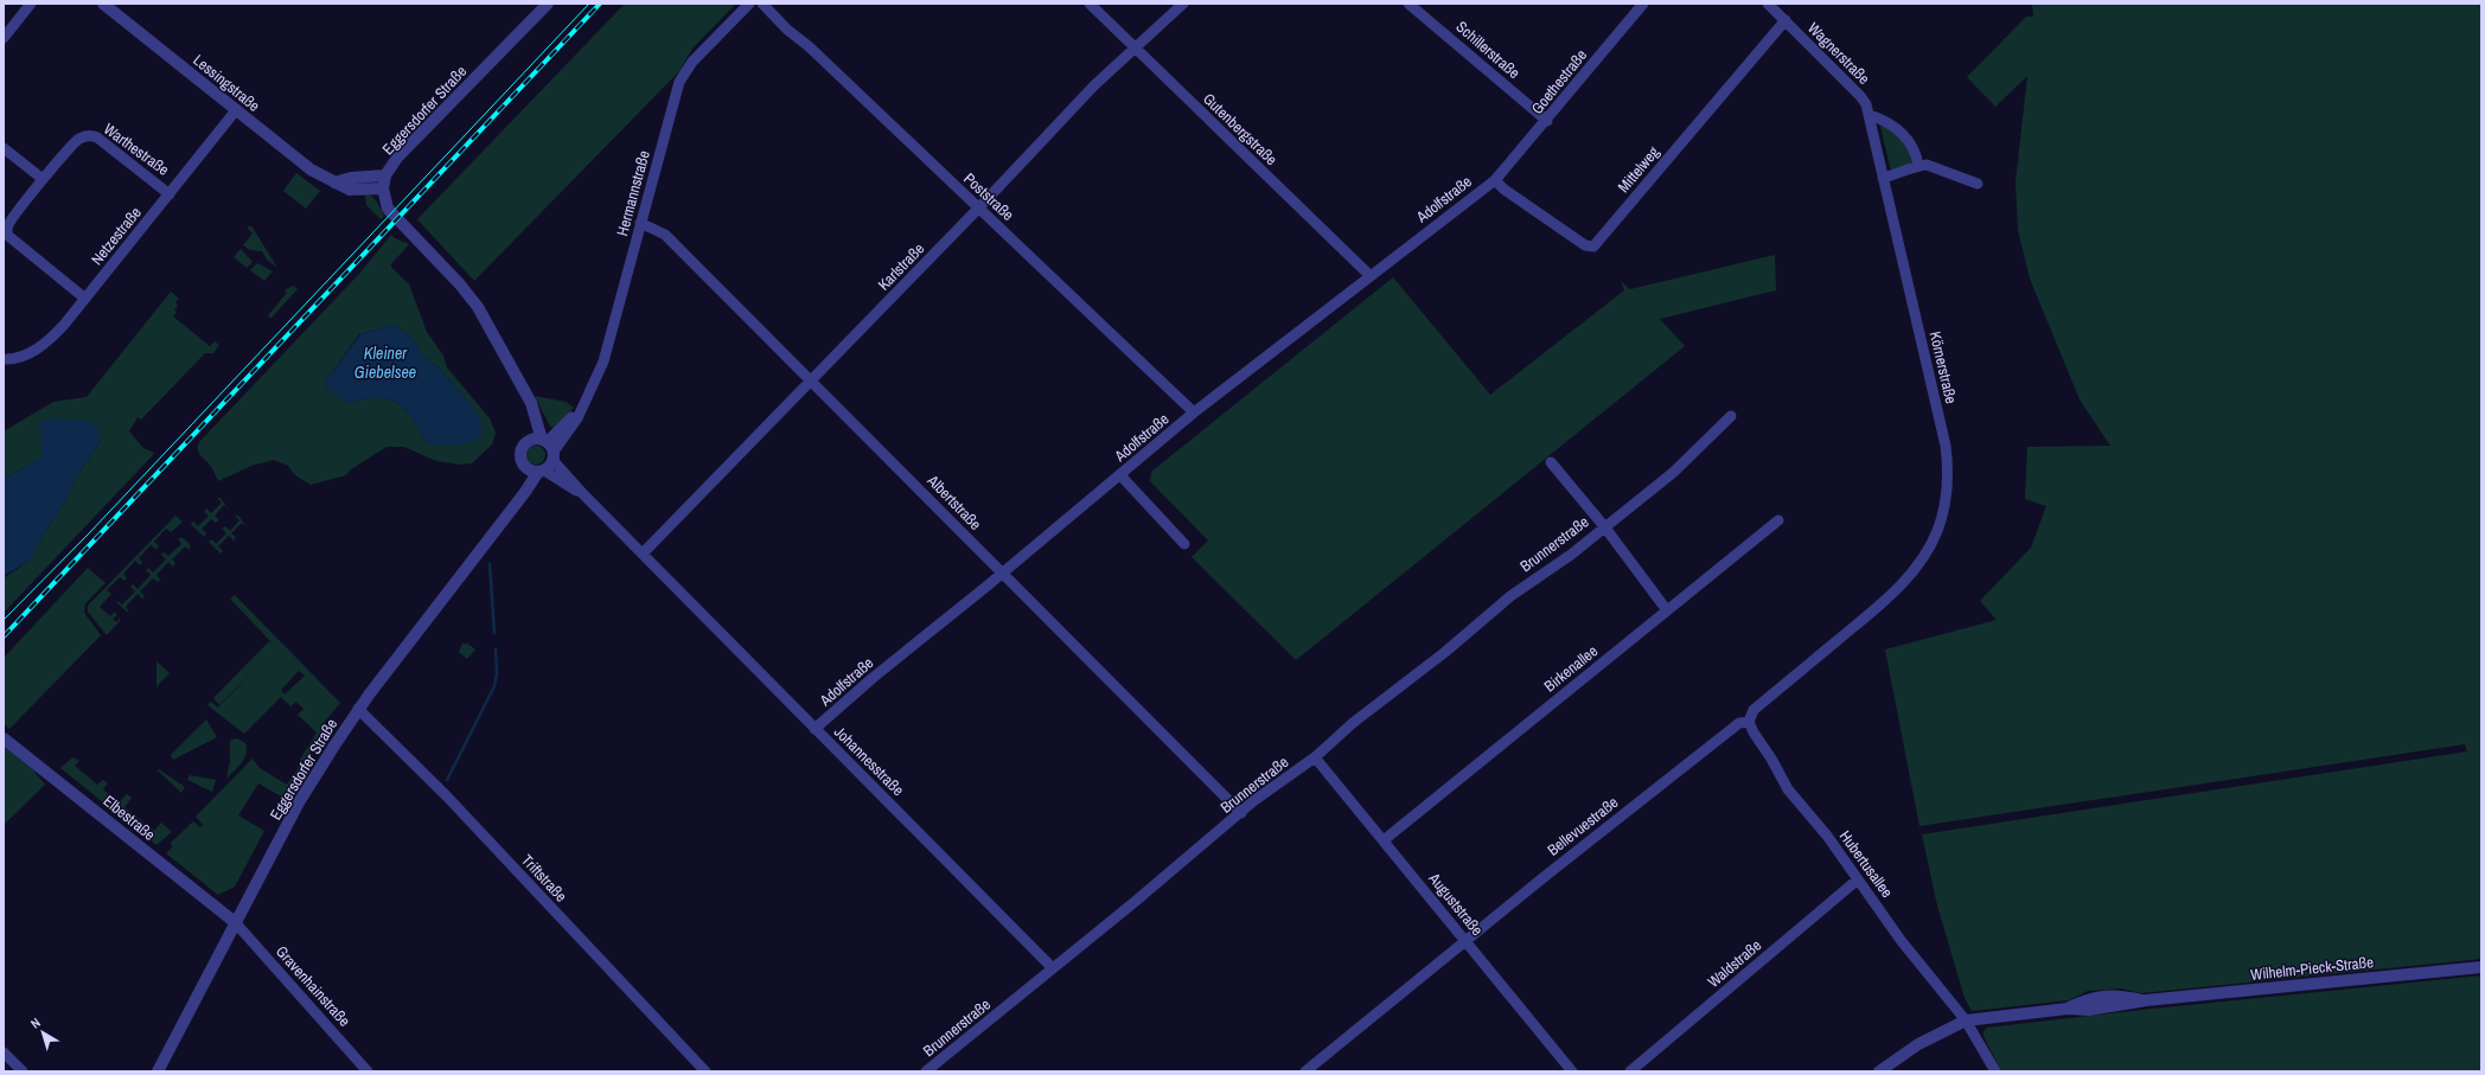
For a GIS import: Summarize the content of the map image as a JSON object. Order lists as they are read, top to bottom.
{
  "streets": {
    "street": [
      "Schillerstraße",
      "Wagnerstraße",
      "Goethestraße",
      "Lessingstraße",
      "Eggersdorfer Straße",
      "Gutenbergstraße",
      "Warthestraße",
      "Mittelweg",
      "Hermannstraße",
      "Poststraße",
      "Adolfstraße",
      "Netzestraße",
      "Karlstraße",
      "Körnerstraße",
      "Albertstraße",
      "Brunnerstraße",
      "Birkenallee",
      "Johannesstraße",
      "Elbestraße",
      "Bellevuestraße",
      "Hubertusallee",
      "Triftstraße",
      "Auguststraße",
      "Waldstraße",
      "Wilhelm-Pieck-Straße",
      "Gravenhainstraße"
    ]
  },
  "crossings": [
    ["Schillerstraße", "Goethestraße"],
    ["Wagnerstraße", "Mittelweg"],
    ["Wagnerstraße", "Körnerstraße"],
    ["Goethestraße", "Mittelweg"],
    ["Goethestraße", "Adolfstraße"],
    ["Lessingstraße", "Eggersdorfer Straße"],
    ["Lessingstraße", "Netzestraße"],
    ["Eggersdorfer Straße", "Hermannstraße"],
    ["Eggersdorfer Straße", "Johannesstraße"],
    ["Eggersdorfer Straße", "Elbestraße"],
    ["Eggersdorfer Straße", "Triftstraße"],
    ["Eggersdorfer Straße", "Gravenhainstraße"],
    ["Gutenbergstraße", "Adolfstraße"],
    ["Gutenbergstraße", "Karlstraße"],
    ["Warthestraße", "Netzestraße"],
    ["Mittelweg", "Adolfstraße"],
    ["Hermannstraße", "Albertstraße"],
    ["Hermannstraße", "Johannesstraße"],
    ["Poststraße", "Adolfstraße"],
    ["Poststraße", "Karlstraße"],
    ["Adolfstraße", "Albertstraße"],
    ["Adolfstraße", "Johannesstraße"],
    ["Karlstraße", "Albertstraße"],
    ["Karlstraße", "Johannesstraße"],
    ["Körnerstraße", "Bellevuestraße"],
    ["Albertstraße", "Brunnerstraße"],
    ["Brunnerstraße", "Birkenallee"],
    ["Brunnerstraße", "Johannesstraße"],
    ["Brunnerstraße", "Auguststraße"],
    ["Birkenallee", "Auguststraße"],
    ["Elbestraße", "Gravenhainstraße"],
    ["Bellevuestraße", "Hubertusallee"],
    ["Bellevuestraße", "Auguststraße"],
    ["Hubertusallee", "Waldstraße"],
    ["Hubertusallee", "Wilhelm-Pieck-Straße"]
  ],
  "water": ["Kleiner Giebelsee"],
  "north": "top left"
}
